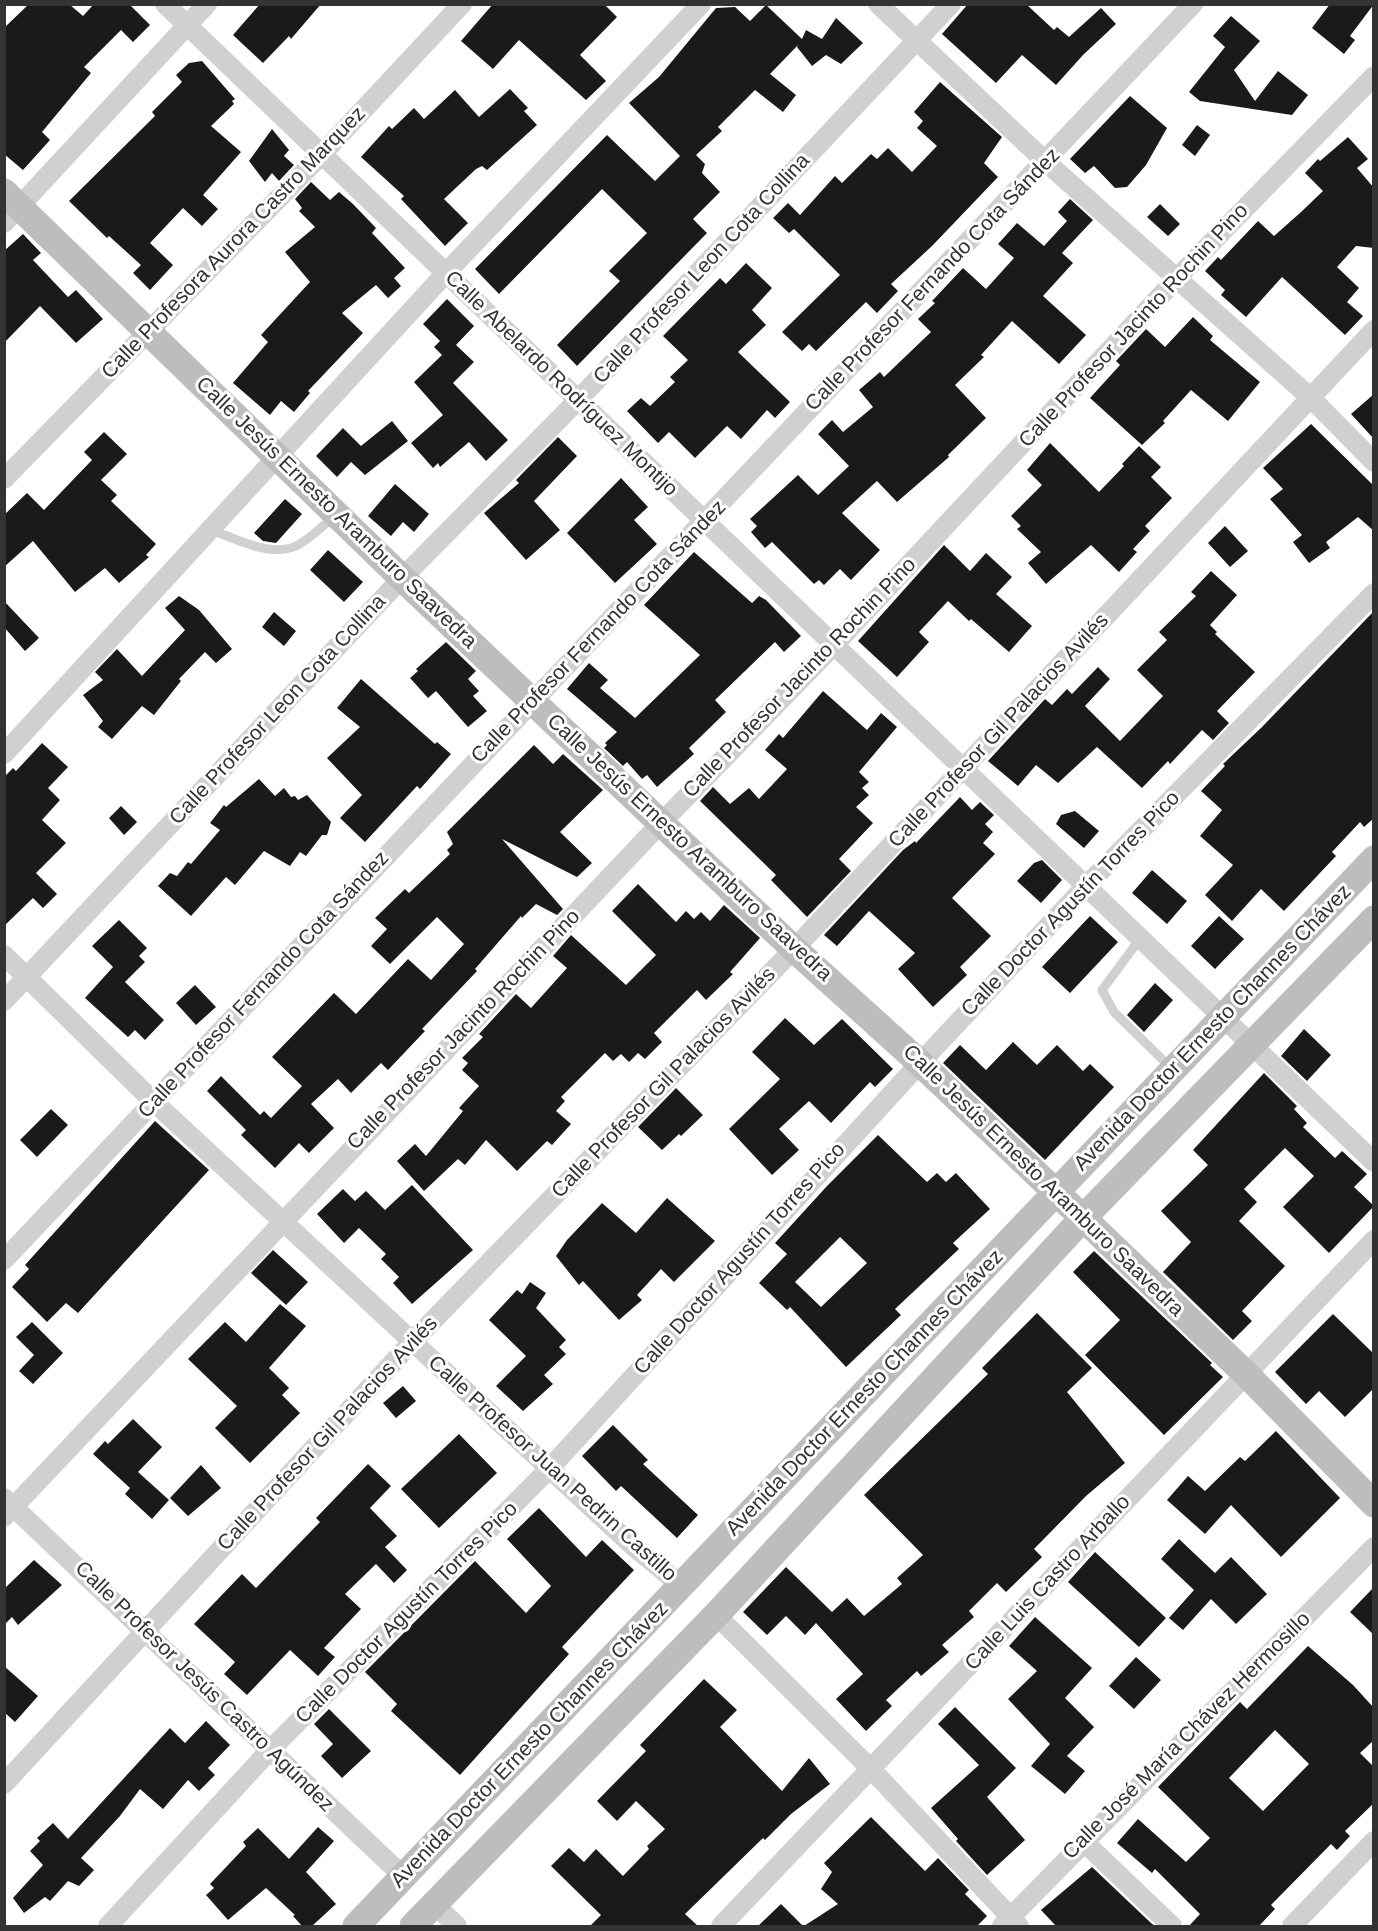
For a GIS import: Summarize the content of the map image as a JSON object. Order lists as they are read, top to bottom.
{
  "streets": {
    "street": [
      "Calle Profesora Aurora Castro Marquez",
      "Calle Profesor Leon Cota Collina",
      "Calle Profesor Fernando Cota Sández",
      "Calle Profesor Jacinto Rochin Pino",
      "Calle Abelardo Rodríguez Montijo",
      "Calle Jesús Ernesto Aramburo Saavedra",
      "Calle Profesor Gil Palacios Avilés",
      "Calle Doctor Agustín Torres Pico",
      "Avenida Doctor Ernesto Channes Chávez",
      "Calle Profesor Juan Pedrin Castillo",
      "Calle Luis Castro Arballo",
      "Calle Profesor Jesús Castro Agúndez",
      "Calle José María Chávez Hermosillo"
    ]
  },
  "crossings": [
    ["Calle Profesora Aurora Castro Marquez", "Calle Abelardo Rodríguez Montijo"],
    ["Calle Profesora Aurora Castro Marquez", "Calle Jesús Ernesto Aramburo Saavedra"],
    ["Calle Profesor Leon Cota Collina", "Calle Abelardo Rodríguez Montijo"],
    ["Calle Profesor Leon Cota Collina", "Calle Jesús Ernesto Aramburo Saavedra"],
    ["Calle Profesor Leon Cota Collina", "Calle Profesor Juan Pedrin Castillo"],
    ["Calle Profesor Fernando Cota Sández", "Calle Abelardo Rodríguez Montijo"],
    ["Calle Profesor Fernando Cota Sández", "Calle Jesús Ernesto Aramburo Saavedra"],
    ["Calle Profesor Fernando Cota Sández", "Calle Profesor Juan Pedrin Castillo"],
    ["Calle Profesor Jacinto Rochin Pino", "Calle Abelardo Rodríguez Montijo"],
    ["Calle Profesor Jacinto Rochin Pino", "Calle Jesús Ernesto Aramburo Saavedra"],
    ["Calle Profesor Jacinto Rochin Pino", "Calle Profesor Juan Pedrin Castillo"],
    ["Calle Profesor Jacinto Rochin Pino", "Calle Profesor Jesús Castro Agúndez"],
    ["Calle Abelardo Rodríguez Montijo", "Calle Profesor Gil Palacios Avilés"],
    ["Calle Abelardo Rodríguez Montijo", "Calle Doctor Agustín Torres Pico"],
    ["Calle Abelardo Rodríguez Montijo", "Avenida Doctor Ernesto Channes Chávez"],
    ["Calle Jesús Ernesto Aramburo Saavedra", "Calle Profesor Gil Palacios Avilés"],
    ["Calle Jesús Ernesto Aramburo Saavedra", "Calle Doctor Agustín Torres Pico"],
    ["Calle Jesús Ernesto Aramburo Saavedra", "Avenida Doctor Ernesto Channes Chávez"],
    ["Calle Jesús Ernesto Aramburo Saavedra", "Calle Luis Castro Arballo"],
    ["Calle Profesor Gil Palacios Avilés", "Calle Profesor Juan Pedrin Castillo"],
    ["Calle Profesor Gil Palacios Avilés", "Calle Profesor Jesús Castro Agúndez"],
    ["Calle Doctor Agustín Torres Pico", "Calle Profesor Juan Pedrin Castillo"],
    ["Calle Doctor Agustín Torres Pico", "Calle Profesor Jesús Castro Agúndez"],
    ["Avenida Doctor Ernesto Channes Chávez", "Calle Profesor Juan Pedrin Castillo"],
    ["Avenida Doctor Ernesto Channes Chávez", "Calle Profesor Jesús Castro Agúndez"]
  ]
}
